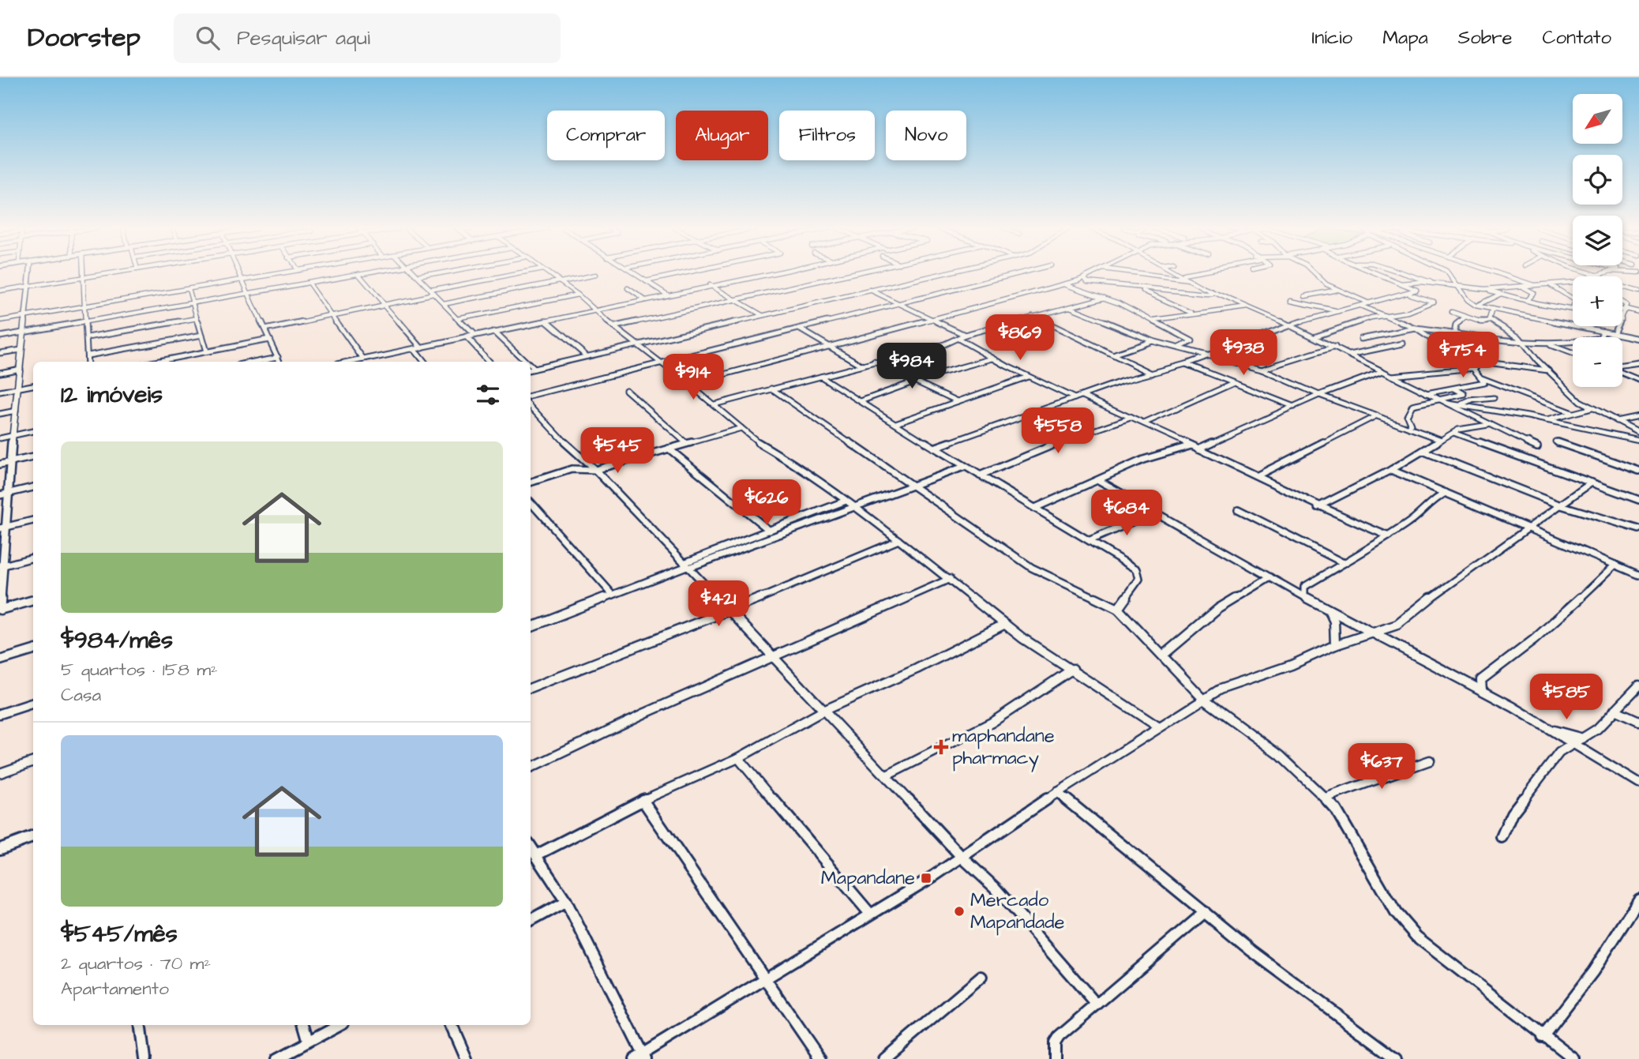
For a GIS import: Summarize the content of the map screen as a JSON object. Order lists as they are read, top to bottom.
{
  "places": {
    "health": ["maphandane pharmacy"],
    "transit": ["Mapandane"],
    "other": ["Mercado Mapandade"]
  },
  "north": "bottom left",
  "page": {
    "header": "Doorstep",
    "search": "Pesquisar aqui",
    "nav": [
      "Início",
      "Mapa",
      "Sobre",
      "Contato"
    ],
    "map_buttons": ["+", "−"],
    "chip": [
      "Comprar",
      "Alugar",
      "Filtros",
      "Novo"
    ],
    "price": [
      "$869",
      "$938",
      "$754",
      "$984",
      "$914",
      "$558",
      "$545",
      "$626",
      "$684",
      "$421",
      "$585",
      "$637"
    ],
    "heading": "12 imóveis",
    "list": [
      {
        "name": "$984/mês",
        "note": "5 quartos · 158 m² · Casa"
      },
      {
        "name": "$545/mês",
        "note": "2 quartos · 70 m² · Apartamento"
      }
    ]
  }
}
